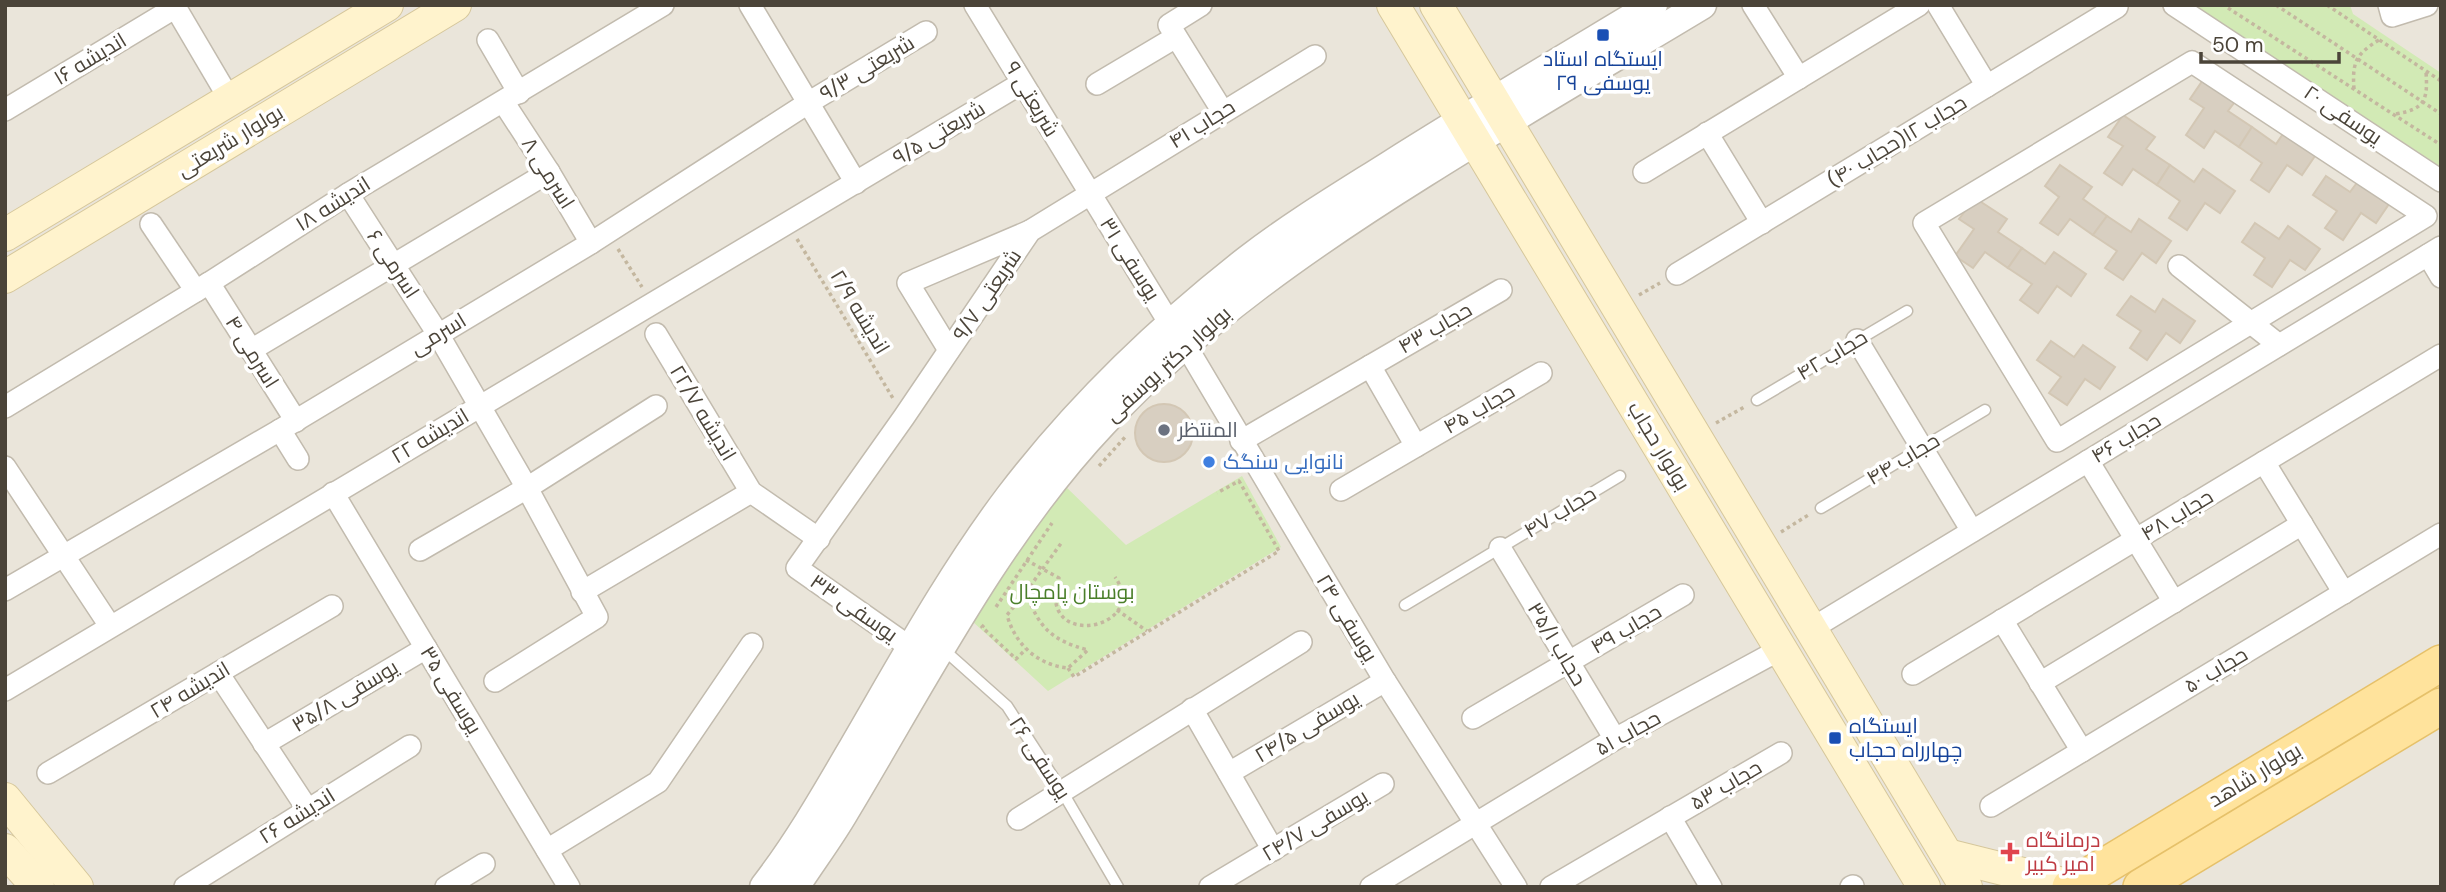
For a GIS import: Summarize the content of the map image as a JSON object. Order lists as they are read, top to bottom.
{
  "streets": {
    "main road": ["بولوار شریعتی", "بولوار حجاب", "بولوار شاهد"],
    "street": [
      "اندیشه ۱۶",
      "شریعتی ۹/۳",
      "شریعتی ۹",
      "یوسفی ۲۰",
      "حجاب ۴۱",
      "شریعتی ۹/۵",
      "حجاب ۱۲(حجاب ۴۰)",
      "اسرمی ۸",
      "اندیشه ۱۸",
      "یوسفی ۳۱",
      "اسرمی ۶",
      "شریعتی ۹/۷",
      "حجاب ۴۳",
      "اسرمی",
      "اسرمی ۴",
      "بولوار دکتر یوسفی",
      "حجاب ۴۵",
      "اندیشه ۲۲/۷",
      "اندیشه ۲۲",
      "حجاب ۴۶",
      "حجاب ۴۸",
      "یوسفی ۳۳",
      "یوسفی ۲۴",
      "حجاب ۴۹",
      "حجاب ۳۵/۱",
      "حجاب ۵۰",
      "اندیشه ۲۴",
      "یوسفی ۳۵",
      "یوسفی ۳۵/۸",
      "یوسفی ۲۴/۵",
      "حجاب ۵۱",
      "حجاب ۵۳",
      "اندیشه ۲۶",
      "یوسفی ۲۴/۷"
    ],
    "lane": [
      "حجاب ۴۲",
      "حجاب ۴۴",
      "حجاب ۴۷",
      "یوسفی ۲۶"
    ],
    "path": ["اندیشه ۲/۹"]
  },
  "crossings": [
    ["شریعتی ۹/۳", "اسرمی"],
    ["شریعتی ۹", "حجاب ۴۱"],
    ["شریعتی ۹", "شریعتی ۹/۵"],
    ["شریعتی ۹", "یوسفی ۳۱"],
    ["شریعتی ۹", "شریعتی ۹/۷"],
    ["حجاب ۴۱", "یوسفی ۳۱"],
    ["حجاب ۴۱", "شریعتی ۹/۷"],
    ["شریعتی ۹/۵", "اندیشه ۲۲"],
    ["اسرمی ۸", "اندیشه ۱۸"],
    ["اسرمی ۸", "اسرمی"],
    ["اندیشه ۱۸", "اسرمی ۶"],
    ["اندیشه ۱۸", "اسرمی ۴"],
    ["یوسفی ۳۱", "شریعتی ۹/۷"],
    ["یوسفی ۳۱", "بولوار دکتر یوسفی"],
    ["یوسفی ۳۱", "یوسفی ۲۴"],
    ["اسرمی ۶", "اسرمی"],
    ["اسرمی ۶", "اندیشه ۲۲"],
    ["شریعتی ۹/۷", "اندیشه ۲/۹"],
    ["شریعتی ۹/۷", "یوسفی ۳۳"],
    ["اندیشه ۲/۹", "اندیشه ۲۲"],
    ["حجاب ۴۳", "یوسفی ۲۴"],
    ["اسرمی", "اسرمی ۴"],
    ["بولوار دکتر یوسفی", "بولوار حجاب"],
    ["بولوار دکتر یوسفی", "یوسفی ۳۳"],
    ["بولوار دکتر یوسفی", "یوسفی ۲۴"],
    ["بولوار دکتر یوسفی", "یوسفی ۲۶"],
    ["اندیشه ۲۲", "یوسفی ۳۵"],
    ["حجاب ۴۶", "بولوار حجاب"],
    ["بولوار حجاب", "حجاب ۵۱"],
    ["حجاب ۴۷", "حجاب ۳۵/۱"],
    ["یوسفی ۲۴", "یوسفی ۲۴/۵"],
    ["یوسفی ۲۴", "حجاب ۵۱"],
    ["حجاب ۴۹", "حجاب ۳۵/۱"],
    ["حجاب ۳۵/۱", "حجاب ۵۱"],
    ["یوسفی ۳۵", "یوسفی ۳۵/۸"]
  ],
  "parks": ["بوستان پامچال"],
  "places": {
    "transit": ["ایستگاه استاد یوسفی ۲۹", "ایستگاه چهارراه حجاب"],
    "other": ["المنتظر", "نانوایی سنگک"],
    "health": ["درمانگاه امیر کبیر"]
  },
  "scale_bar": "50 m"
}
